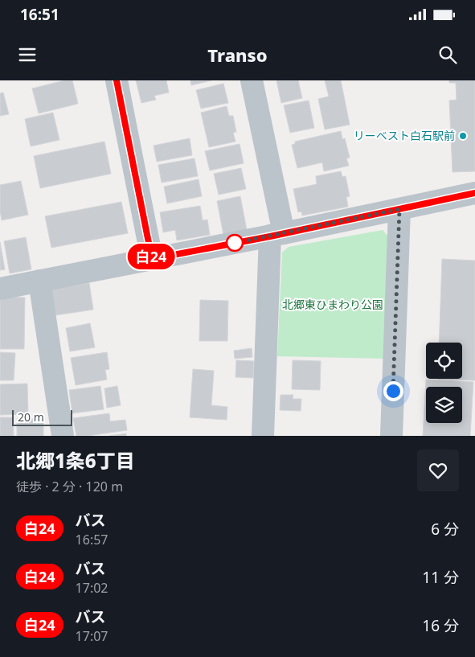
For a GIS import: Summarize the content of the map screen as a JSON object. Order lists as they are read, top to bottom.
{
  "parks": ["北郷東ひまわり公園"],
  "places": ["リーベスト白石駅前"],
  "lines": ["bus line 白24"],
  "scale_bar": "20 m",
  "page": {
    "status": "16:51",
    "header": "Transo",
    "on_map": "白24",
    "scale": "20 m",
    "heading": ["北郷1条6丁目", "徒歩 · 2 分 · 120 m"],
    "list": [
      {
        "mark": "白24",
        "name": "バス",
        "note": "16:57",
        "value": "6 分"
      },
      {
        "mark": "白24",
        "name": "バス",
        "note": "17:02",
        "value": "11 分"
      },
      {
        "mark": "白24",
        "name": "バス",
        "note": "17:07",
        "value": "16 分"
      }
    ]
  }
}
